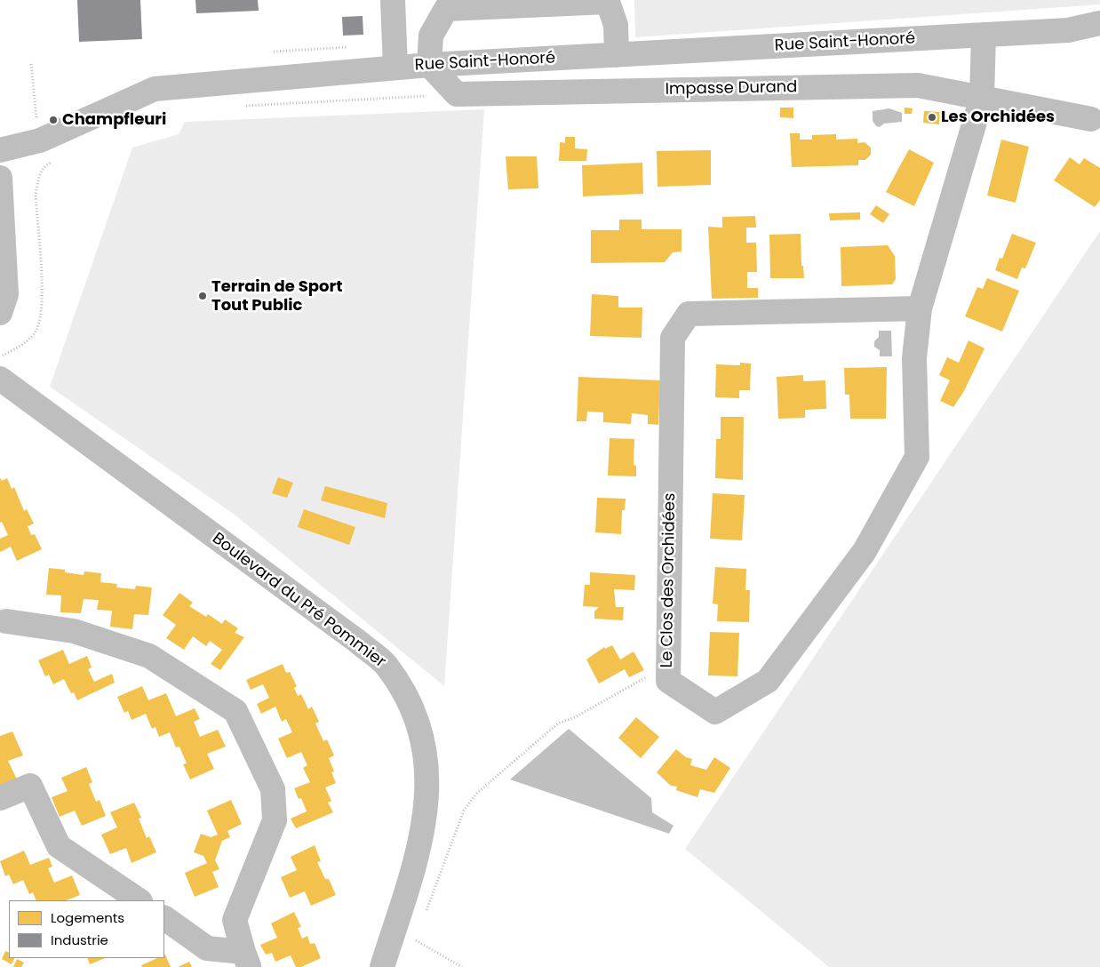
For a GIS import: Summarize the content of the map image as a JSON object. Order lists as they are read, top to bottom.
{
  "streets": {
    "street": [
      "Rue Saint-Honoré",
      "Impasse Durand",
      "Le Clos des Orchidées",
      "Boulevard du Pré Pommier"
    ]
  },
  "crossings": [
    ["Impasse Durand", "Le Clos des Orchidées"]
  ],
  "places": ["Les Orchidées", "Champfleuri", "Terrain de Sport Tout Public"],
  "legend": ["Logements", "Industrie"]
}
